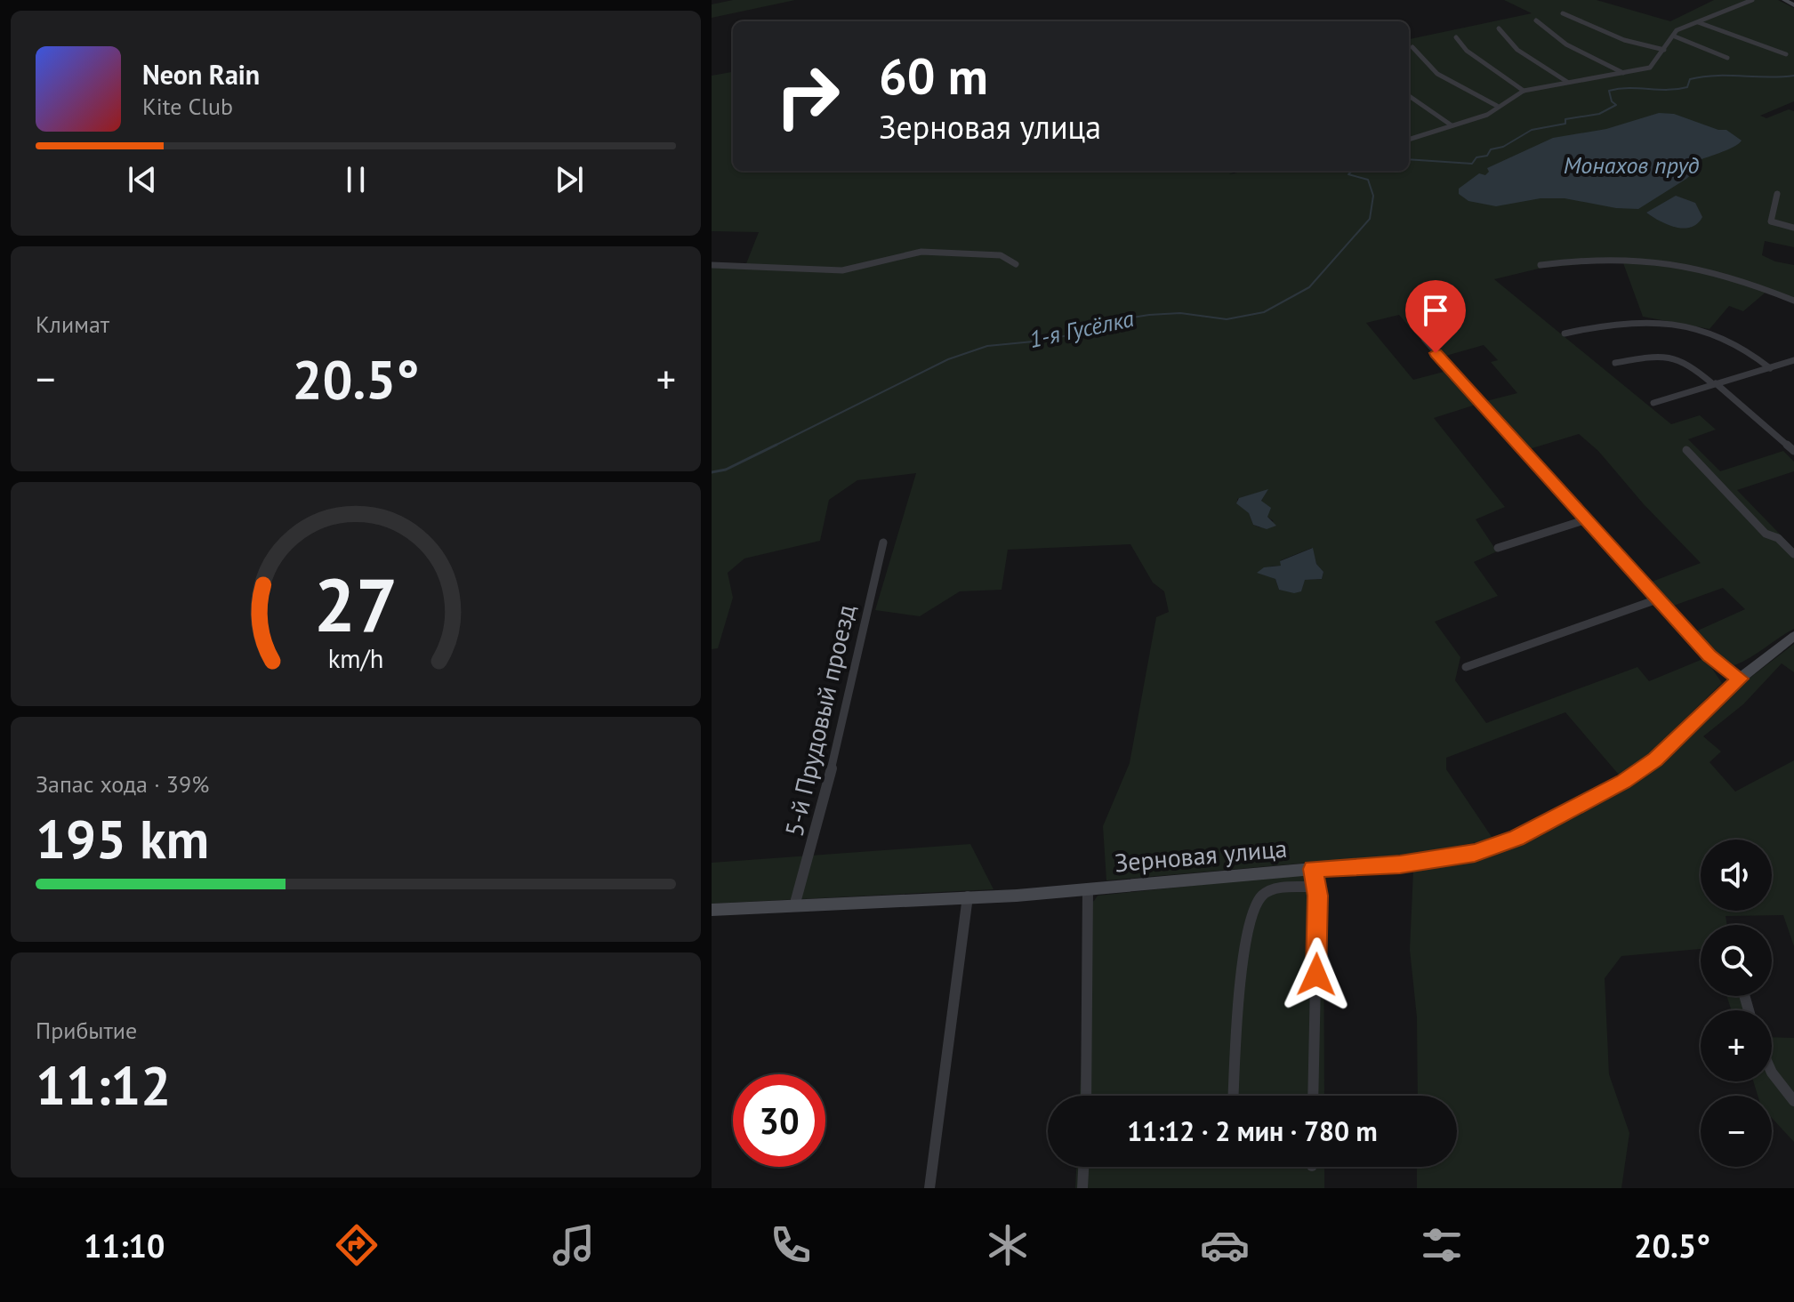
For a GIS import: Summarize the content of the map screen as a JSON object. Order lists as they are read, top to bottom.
{
  "streets": {
    "street": ["5-й Прудовый проезд", "Зерновая улица"]
  },
  "crossings": [
    ["5-й Прудовый проезд", "Зерновая улица"]
  ],
  "water": ["Монахов пруд", "1-я Гусёлка"],
  "page": {
    "turn": ["60 m", "Зерновая улица"],
    "song": ["Neon Rain", "Kite Club"],
    "tile": [
      "Климат",
      ["Запас хода · 39%", "195 km"],
      ["Прибытие", "11:12"]
    ],
    "heat": ["−", "20.5°", "+"],
    "map_buttons": ["+", "−"],
    "limit": "30",
    "trip": "11:12 · 2 мин · 780 m",
    "tabs": ["11:10", "20.5°"],
    "gauge": ["27", "km/h"]
  }
}
